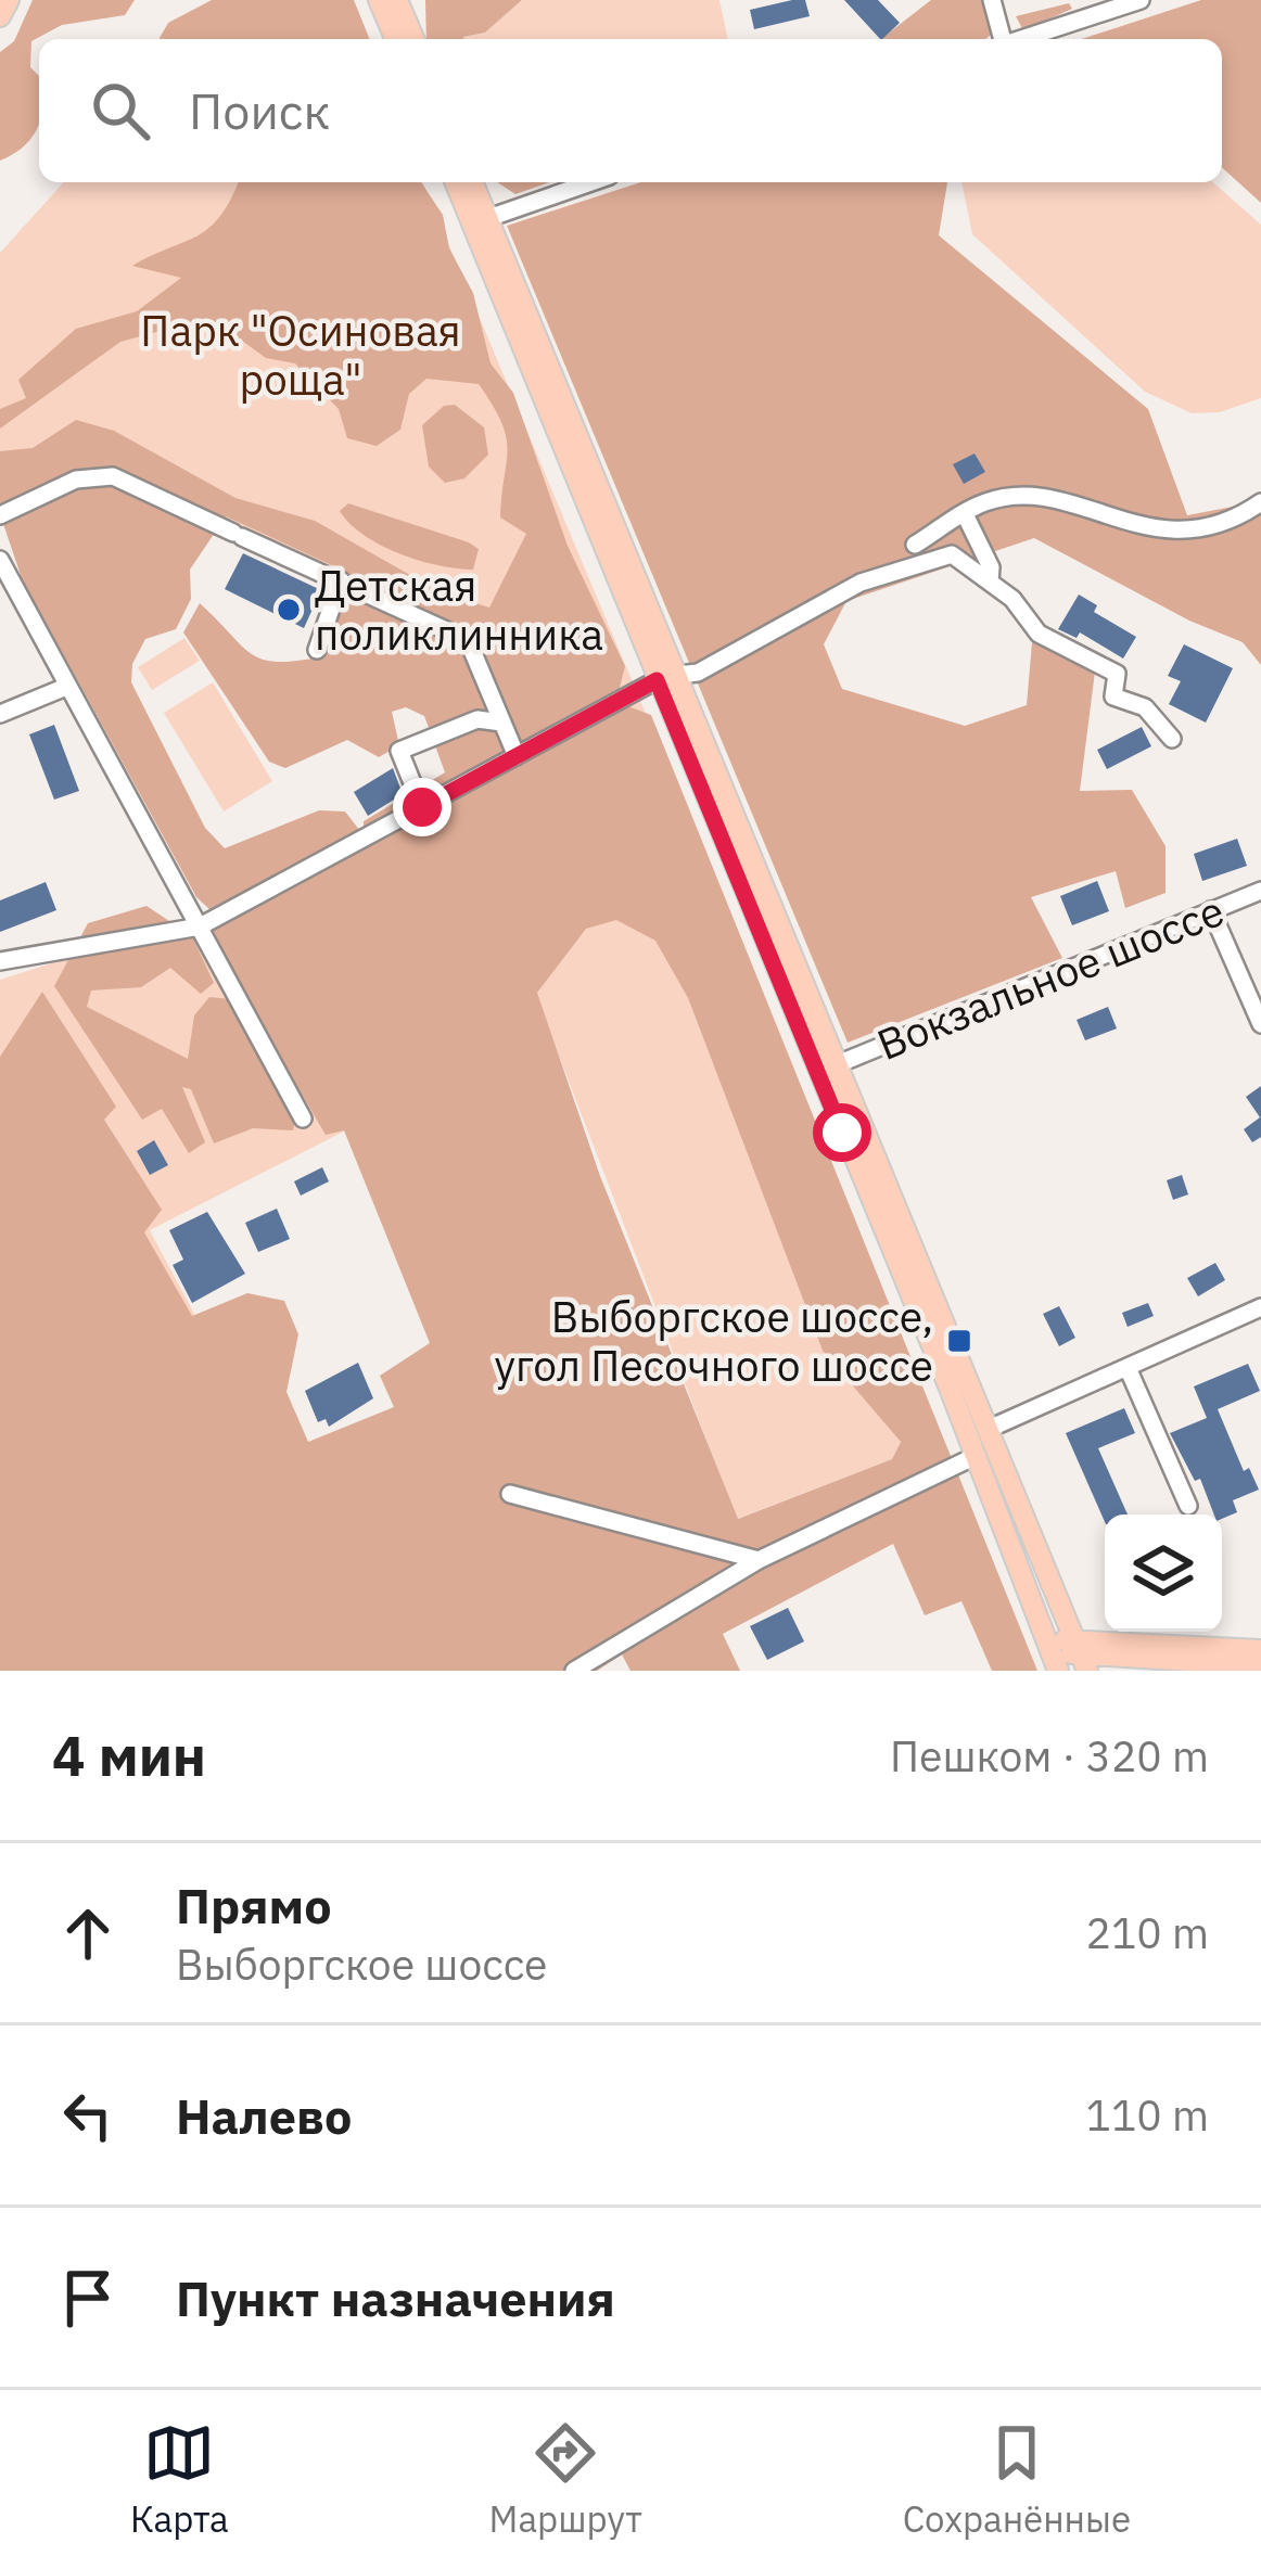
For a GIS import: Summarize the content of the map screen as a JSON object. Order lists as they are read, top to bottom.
{
  "streets": {
    "street": ["Вокзальное шоссе"]
  },
  "parks": ["Парк \"Осиновая роща\""],
  "places": {
    "other": ["Детская поликлинника"],
    "transit": ["Выборгское шоссе, угол Песочного шоссе"]
  },
  "page": {
    "search": "Поиск",
    "heading": ["4 мин", "Пешком · 320 m"],
    "list": [
      ["Прямо", "Выборгское шоссе", "210 m"],
      ["Налево", "110 m"],
      "Пункт назначения"
    ],
    "nav": ["Карта", "Маршрут", "Сохранённые"]
  }
}
